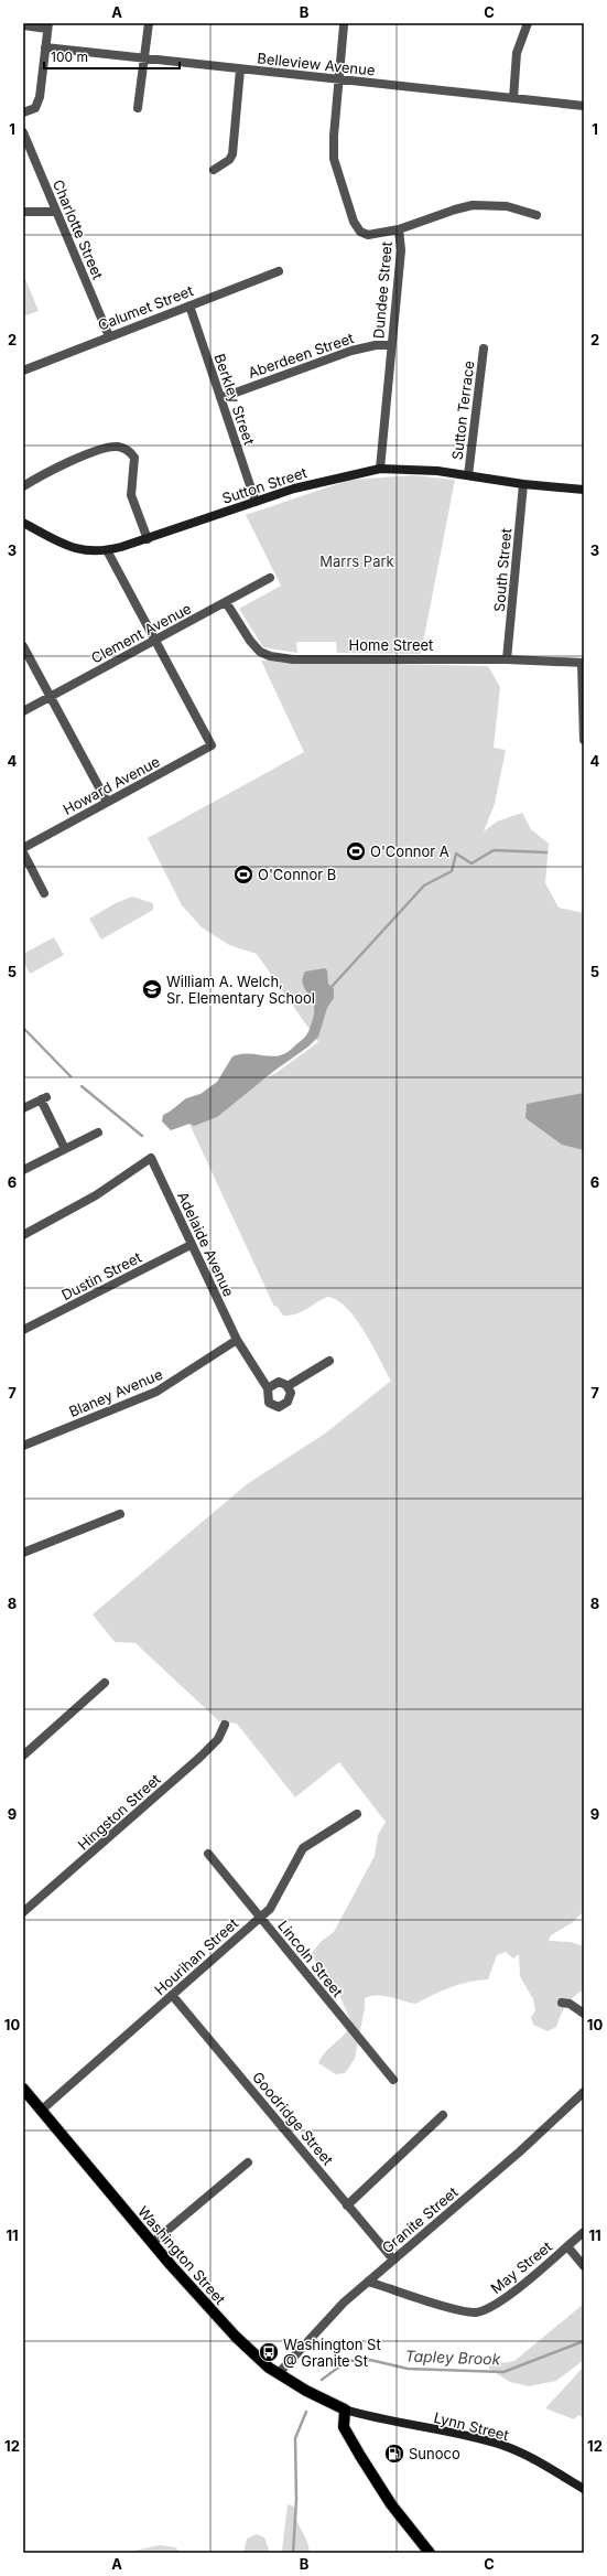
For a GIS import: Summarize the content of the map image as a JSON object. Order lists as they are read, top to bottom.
{
  "streets": {
    "main road": ["Washington Street"],
    "street": [
      "Belleview Avenue",
      "Charlotte Street",
      "Dundee Street",
      "Calumet Street",
      "Aberdeen Street",
      "Berkley Street",
      "Sutton Terrace",
      "Sutton Street",
      "South Street",
      "Clement Avenue",
      "Home Street",
      "Howard Avenue",
      "Adelaide Avenue",
      "Dustin Street",
      "Blaney Avenue",
      "Hingston Street",
      "Hourihan Street",
      "Lincoln Street",
      "Goodridge Street",
      "Granite Street",
      "May Street",
      "Lynn Street"
    ]
  },
  "crossings": [
    ["Charlotte Street", "Calumet Street"],
    ["Dundee Street", "Aberdeen Street"],
    ["Dundee Street", "Sutton Street"],
    ["Calumet Street", "Berkley Street"],
    ["Aberdeen Street", "Berkley Street"],
    ["Berkley Street", "Sutton Street"],
    ["Sutton Terrace", "Sutton Street"],
    ["Sutton Street", "South Street"],
    ["South Street", "Home Street"],
    ["Clement Avenue", "Home Street"],
    ["Clement Avenue", "Howard Avenue"],
    ["Adelaide Avenue", "Dustin Street"],
    ["Adelaide Avenue", "Blaney Avenue"],
    ["Hourihan Street", "Lincoln Street"],
    ["Hourihan Street", "Goodridge Street"],
    ["Hourihan Street", "Washington Street"],
    ["Goodridge Street", "Granite Street"],
    ["Granite Street", "Washington Street"],
    ["Granite Street", "May Street"],
    ["Washington Street", "Lynn Street"]
  ],
  "water": ["Tapley Brook"],
  "parks": ["Marrs Park"],
  "places": {
    "sports": ["O'Connor A", "O'Connor B"],
    "school or university": ["William A. Welch, Sr. Elementary School"],
    "bus stop": ["Washington St @ Granite St"],
    "fuel station": ["Sunoco"]
  },
  "scale_bar": "100 m",
  "grid": {
    "columns": ["A", "B", "C"],
    "rows": [
      "1",
      "2",
      "3",
      "4",
      "5",
      "6",
      "7",
      "8",
      "9",
      "10",
      "11",
      "12"
    ]
  }
}
